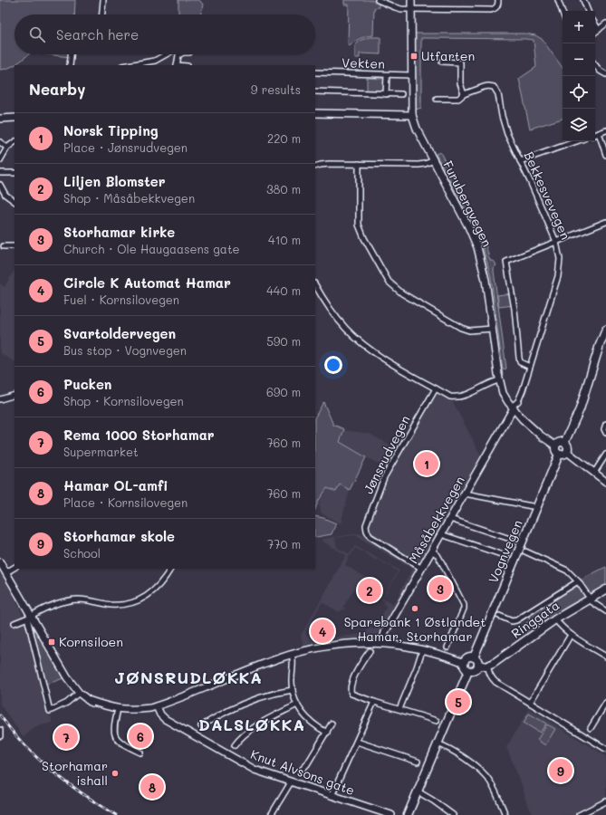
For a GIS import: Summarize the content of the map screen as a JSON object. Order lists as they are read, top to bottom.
{
  "streets": {
    "main road": [
      "Furubergvegen",
      "Måsåbekkvegen",
      "Vognvegen",
      "Ringgata",
      "Knut Alvsons gate"
    ],
    "street": ["Vekten", "Bekkesvevegen", "Jønsrudvegen"]
  },
  "crossings": [
    ["Bekkesvevegen", "Furubergvegen"],
    ["Bekkesvevegen", "Måsåbekkvegen"],
    ["Furubergvegen", "Måsåbekkvegen"],
    ["Furubergvegen", "Vognvegen"],
    ["Jønsrudvegen", "Måsåbekkvegen"]
  ],
  "districts": ["JØNSRUDLØKKA", "DALSLØKKA"],
  "places": {
    "transit": ["Utfarten", "Kornsiloen"],
    "other": ["Sparebank 1 Østlandet Hamar, Storhamar", "Storhamar ishall"]
  },
  "page": {
    "map_buttons": ["+", "−"],
    "search": "Search here",
    "heading": ["Nearby", "9 results"],
    "list": [
      {
        "mark": "1",
        "name": "Norsk Tipping",
        "note": "Place · Jønsrudvegen",
        "value": "220 m"
      },
      {
        "mark": "2",
        "name": "Liljen Blomster",
        "note": "Shop · Måsåbekkvegen",
        "value": "380 m"
      },
      {
        "mark": "3",
        "name": "Storhamar kirke",
        "note": "Church · Ole Haugaasens gate",
        "value": "410 m"
      },
      {
        "mark": "4",
        "name": "Circle K Automat Hamar",
        "note": "Fuel · Kornsilovegen",
        "value": "440 m"
      },
      {
        "mark": "5",
        "name": "Svartoldervegen",
        "note": "Bus stop · Vognvegen",
        "value": "590 m"
      },
      {
        "mark": "6",
        "name": "Pucken",
        "note": "Shop · Kornsilovegen",
        "value": "690 m"
      },
      {
        "mark": "7",
        "name": "Rema 1000 Storhamar",
        "note": "Supermarket",
        "value": "760 m"
      },
      {
        "mark": "8",
        "name": "Hamar OL-amfi",
        "note": "Place · Kornsilovegen",
        "value": "760 m"
      },
      {
        "mark": "9",
        "name": "Storhamar skole",
        "note": "School",
        "value": "770 m"
      }
    ],
    "pins": [
      "1",
      "3",
      "2",
      "4",
      "5",
      "6",
      "7",
      "9",
      "8"
    ]
  }
}
